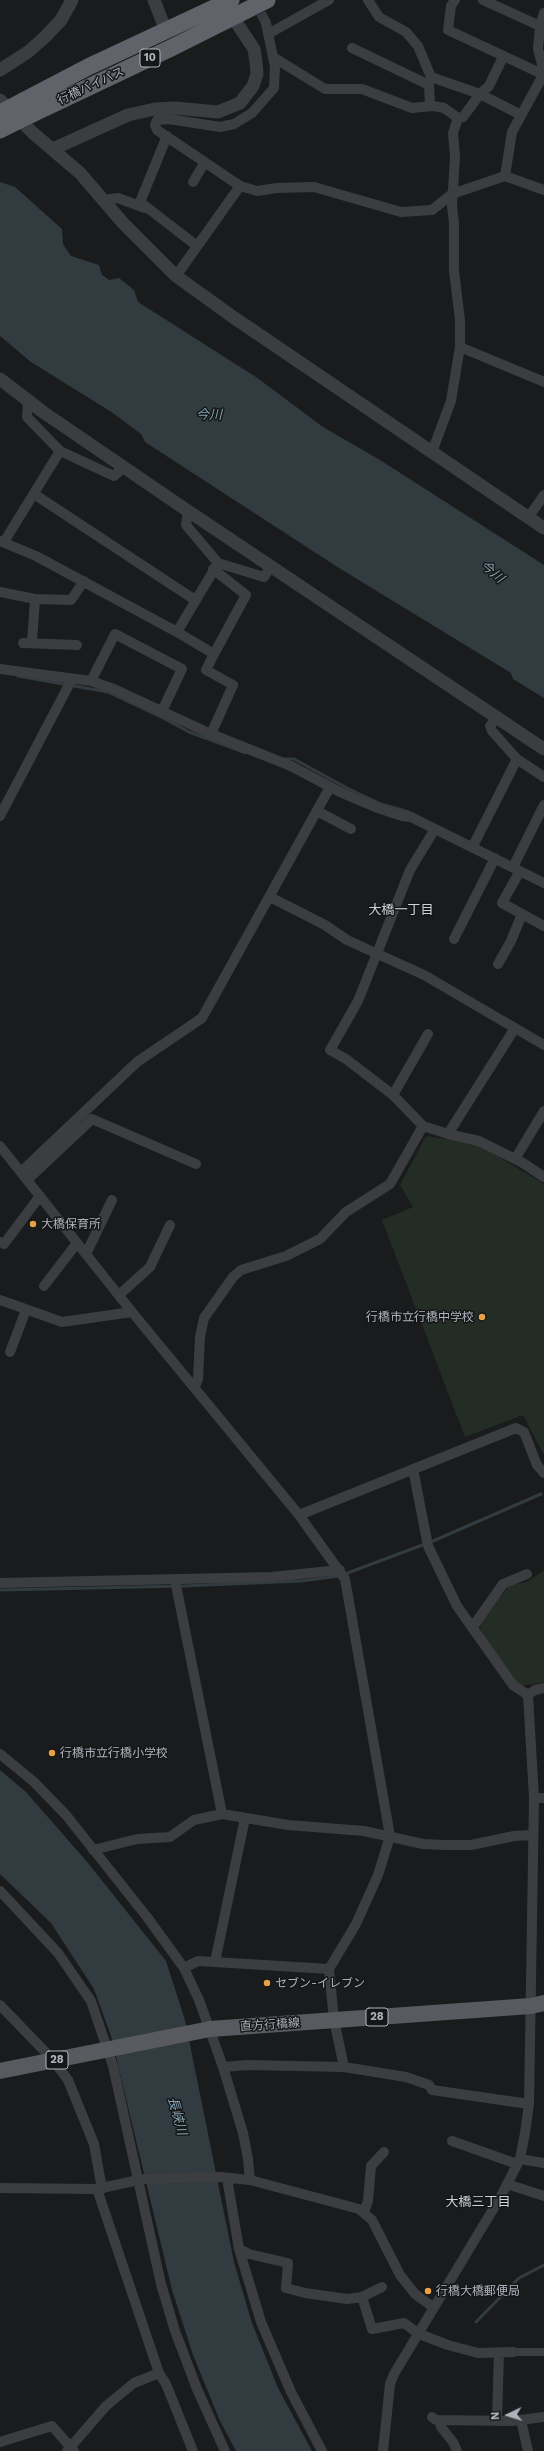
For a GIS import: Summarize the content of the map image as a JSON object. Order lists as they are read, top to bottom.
{
  "streets": {
    "highway": ["10", "行橋バイパス"],
    "main road": ["28", "直方行橋線"]
  },
  "districts": ["大橋一丁目", "大橋三丁目"],
  "water": ["今川", "長峡川"],
  "places": [
    "大橋保育所",
    "行橋市立行橋中学校",
    "行橋市立行橋小学校",
    "セブン-イレブン",
    "行橋大橋郵便局"
  ],
  "north": "left"
}
